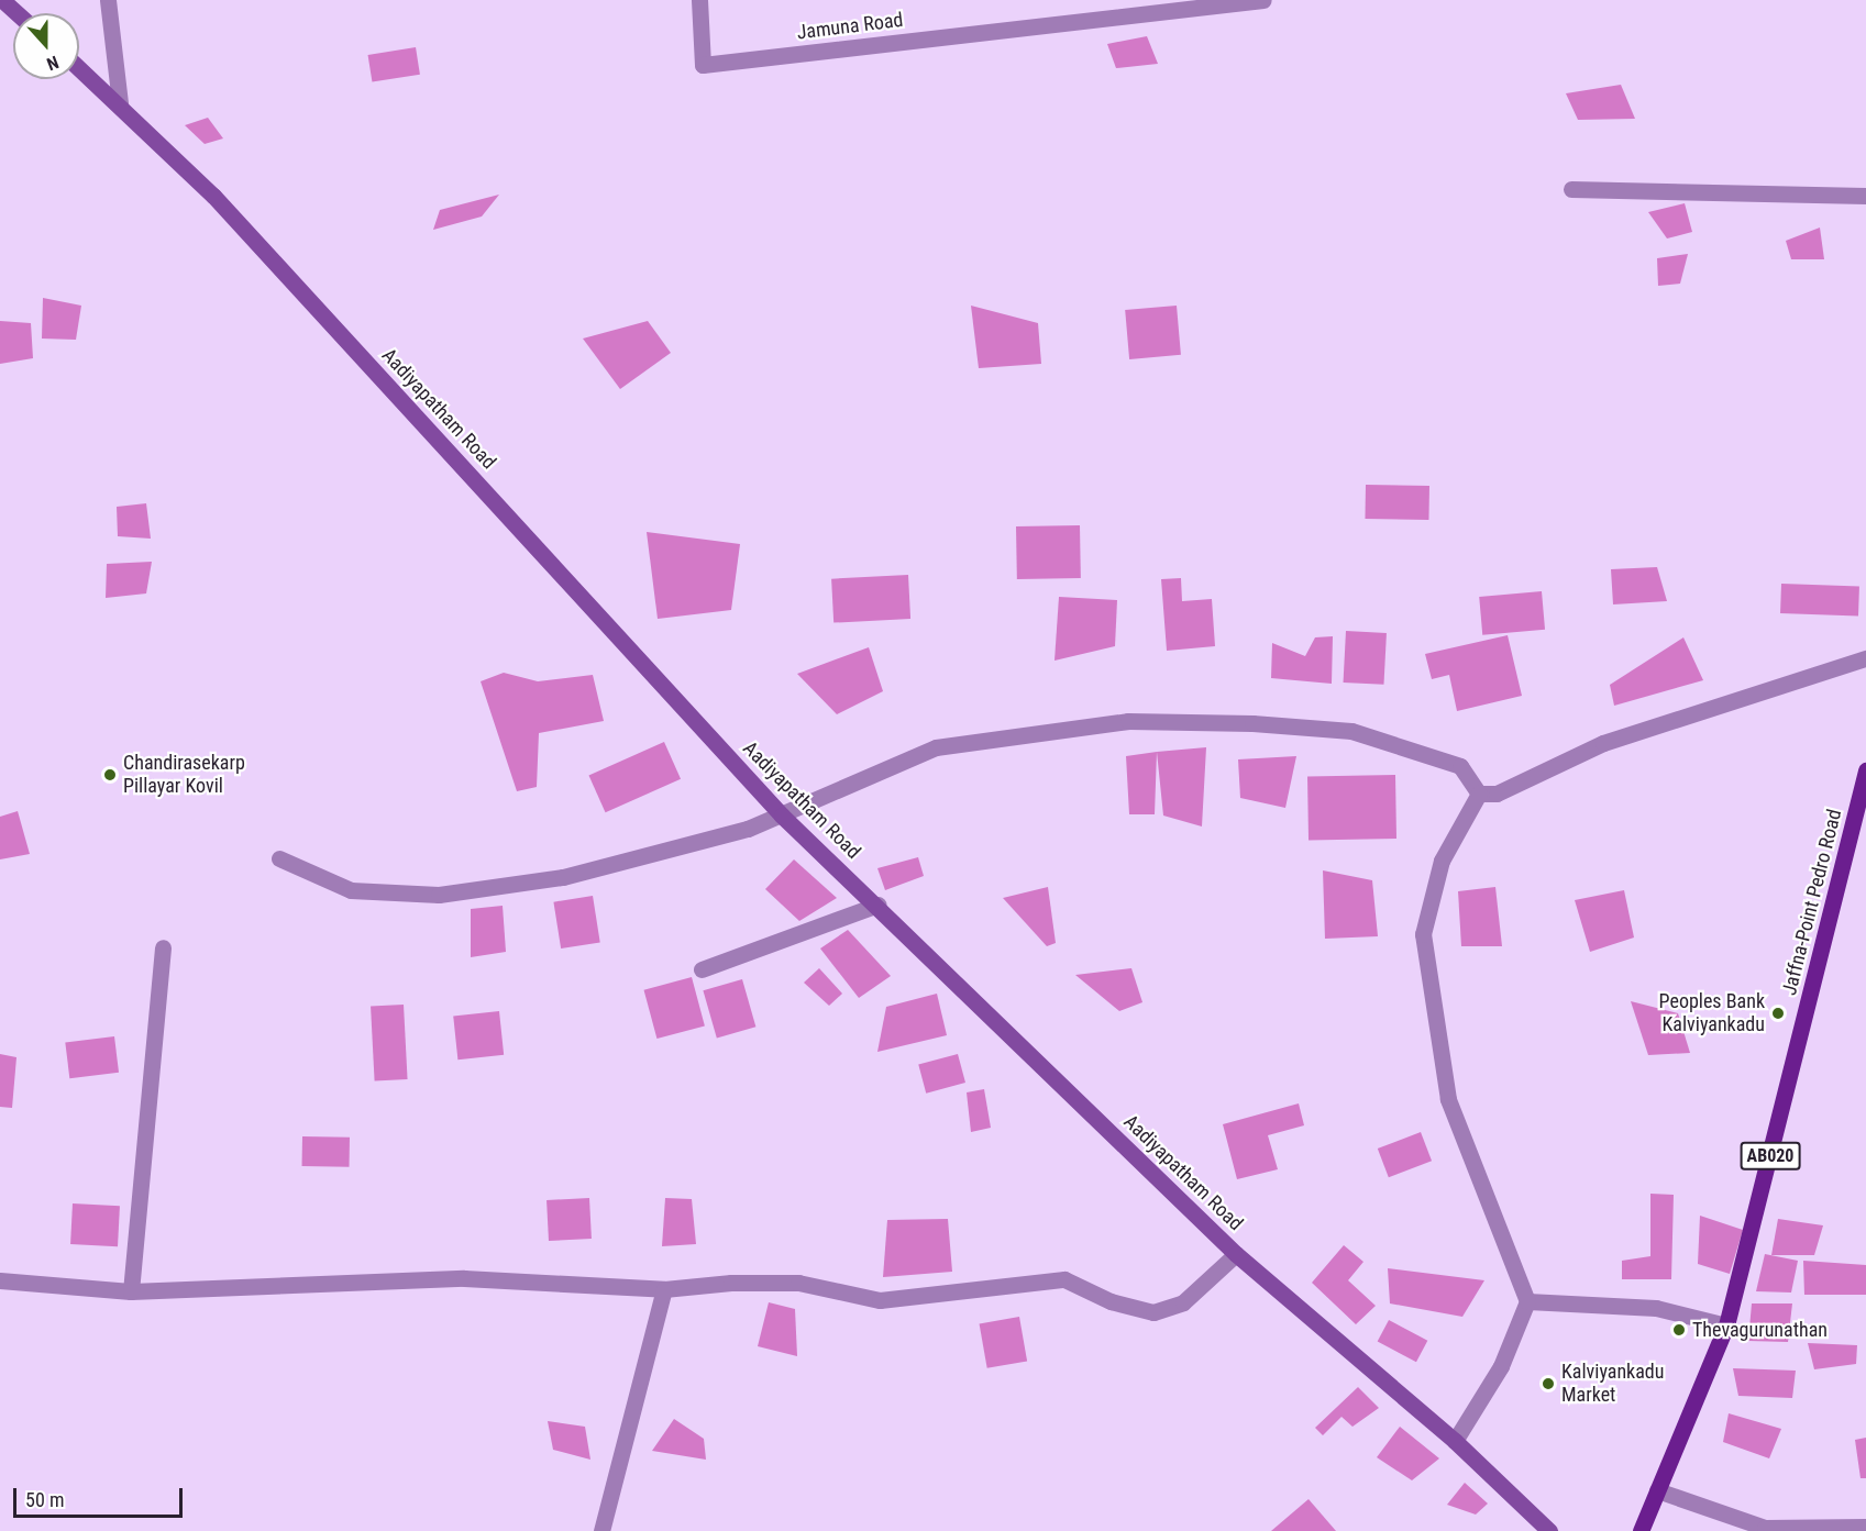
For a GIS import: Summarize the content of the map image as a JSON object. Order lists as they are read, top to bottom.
{
  "streets": {
    "main road": ["Jaffna-Point Pedro Road", "AB020"],
    "street": ["Jamuna Road", "Aadiyapatham Road"]
  },
  "places": [
    "Chandirasekarp Pillayar Kovil",
    "Peoples Bank Kalviyankadu",
    "Thevagurunathan",
    "Kalviyankadu Market"
  ],
  "scale_bar": "50 m",
  "north": "bottom"
}
